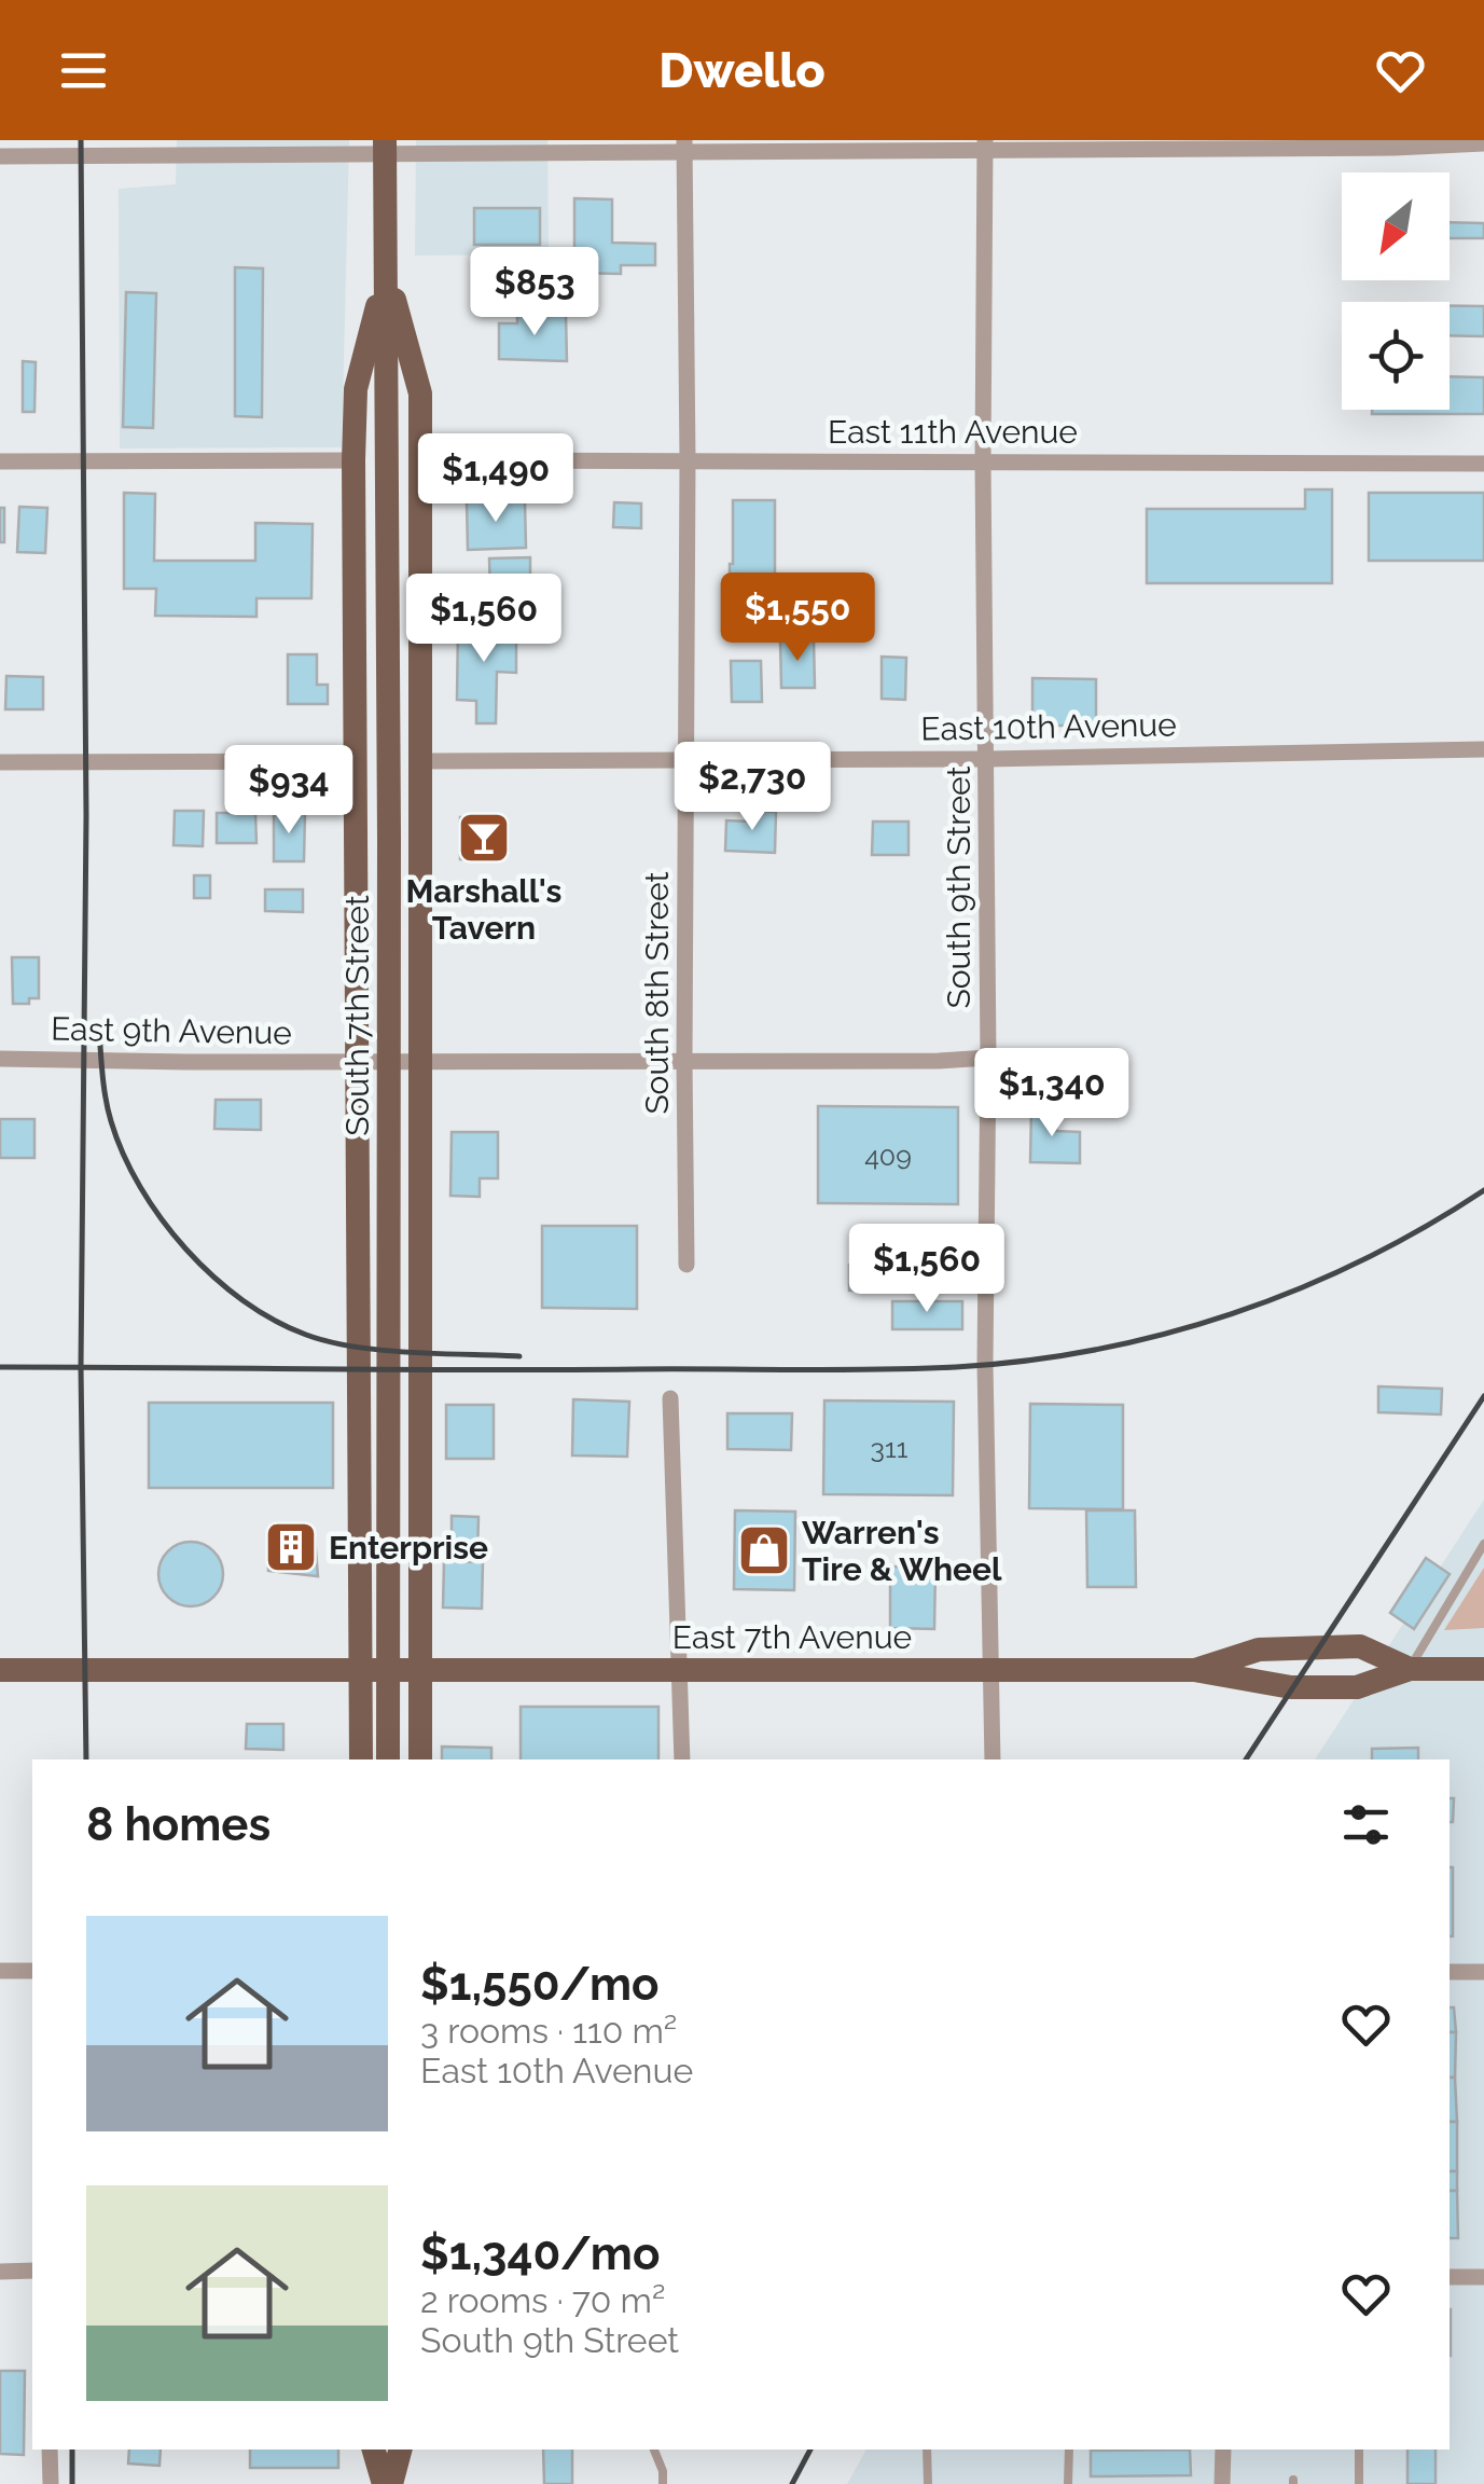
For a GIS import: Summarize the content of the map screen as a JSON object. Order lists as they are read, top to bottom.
{
  "streets": {
    "main road": ["South 7th Street", "East 7th Avenue"],
    "street": [
      "East 11th Avenue",
      "East 10th Avenue",
      "South 9th Street",
      "South 8th Street",
      "East 9th Avenue"
    ]
  },
  "crossings": [
    ["East 11th Avenue", "South 9th Street"],
    ["East 11th Avenue", "South 8th Street"],
    ["East 10th Avenue", "South 9th Street"],
    ["East 10th Avenue", "South 8th Street"],
    ["South 9th Street", "East 9th Avenue"],
    ["South 9th Street", "East 7th Avenue"],
    ["South 8th Street", "East 9th Avenue"]
  ],
  "places": {
    "bar": ["Marshall's Tavern"],
    "building": ["Enterprise"],
    "shop": ["Warren's Tire & Wheel"]
  },
  "house_numbers": ["409", "311"],
  "north": "bottom left",
  "page": {
    "header": "Dwello",
    "price": [
      "$853",
      "$1,490",
      "$1,550",
      "$1,560",
      "$2,730",
      "$934",
      "$1,340",
      "$1,560"
    ],
    "heading": "8 homes",
    "list": [
      {
        "name": "$1,550/mo",
        "note": "3 rooms · 110 m² · East 10th Avenue"
      },
      {
        "name": "$1,340/mo",
        "note": "2 rooms · 70 m² · South 9th Street"
      }
    ]
  }
}
